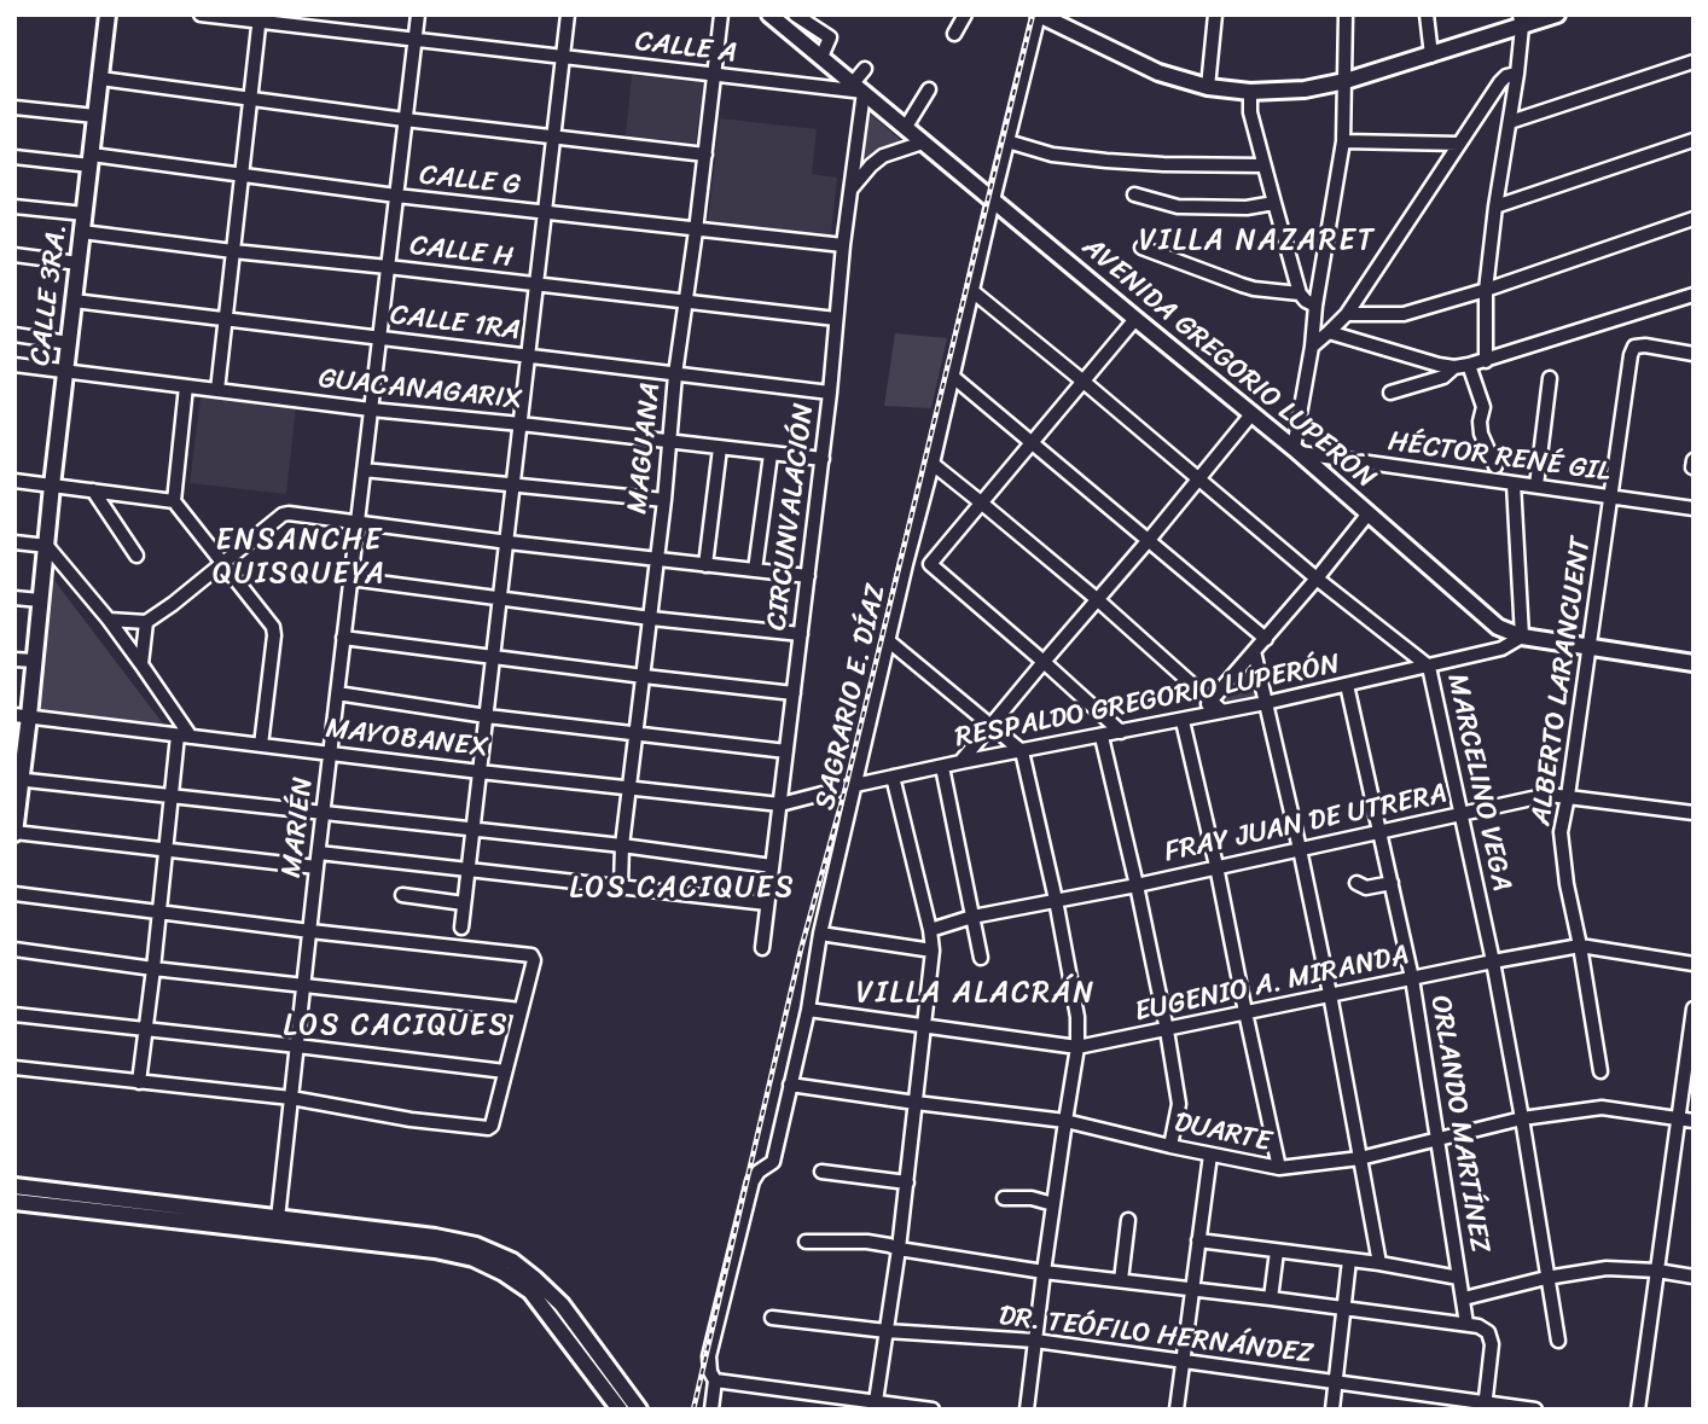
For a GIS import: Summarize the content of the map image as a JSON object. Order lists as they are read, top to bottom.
{
  "streets": {
    "main road": ["CALLE 3RA.", "AVENIDA GREGORIO LUPERÓN"],
    "street": [
      "CALLE A",
      "CALLE G",
      "CALLE H",
      "CALLE 1RA",
      "GUACANAGARIX",
      "MAGUANA",
      "HÉCTOR RENÉ GIL",
      "CIRCUNVALACIÓN",
      "ALBERTO LARANCUENT",
      "SAGRARIO E. DÍAZ",
      "RESPALDO GREGORIO LUPERÓN",
      "MAYOBANEX",
      "MARCELINO VEGA",
      "FRAY JUAN DE UTRERA",
      "MARIÉN",
      "EUGENIO A. MIRANDA",
      "ORLANDO MARTÍNEZ",
      "DUARTE",
      "DR. TEÓFILO HERNÁNDEZ"
    ]
  },
  "crossings": [
    ["CALLE A", "AVENIDA GREGORIO LUPERÓN"],
    ["CALLE A", "MAGUANA"],
    ["CALLE A", "CIRCUNVALACIÓN"],
    ["CALLE A", "MARIÉN"],
    ["CALLE G", "CALLE 3RA."],
    ["CALLE G", "MAGUANA"],
    ["CALLE G", "CIRCUNVALACIÓN"],
    ["CALLE G", "MARIÉN"],
    ["CALLE H", "CALLE 3RA."],
    ["CALLE H", "MAGUANA"],
    ["CALLE H", "CIRCUNVALACIÓN"],
    ["CALLE H", "MARIÉN"],
    ["CALLE 3RA.", "CALLE 1RA"],
    ["CALLE 3RA.", "GUACANAGARIX"],
    ["CALLE 3RA.", "MAYOBANEX"],
    ["CALLE 1RA", "MAGUANA"],
    ["CALLE 1RA", "CIRCUNVALACIÓN"],
    ["CALLE 1RA", "MARIÉN"],
    ["AVENIDA GREGORIO LUPERÓN", "HÉCTOR RENÉ GIL"],
    ["AVENIDA GREGORIO LUPERÓN", "CIRCUNVALACIÓN"],
    ["AVENIDA GREGORIO LUPERÓN", "ALBERTO LARANCUENT"],
    ["AVENIDA GREGORIO LUPERÓN", "SAGRARIO E. DÍAZ"],
    ["AVENIDA GREGORIO LUPERÓN", "RESPALDO GREGORIO LUPERÓN"],
    ["GUACANAGARIX", "MAGUANA"],
    ["GUACANAGARIX", "CIRCUNVALACIÓN"],
    ["GUACANAGARIX", "MARIÉN"],
    ["MAGUANA", "MAYOBANEX"],
    ["HÉCTOR RENÉ GIL", "ALBERTO LARANCUENT"],
    ["CIRCUNVALACIÓN", "RESPALDO GREGORIO LUPERÓN"],
    ["CIRCUNVALACIÓN", "MAYOBANEX"],
    ["ALBERTO LARANCUENT", "FRAY JUAN DE UTRERA"],
    ["ALBERTO LARANCUENT", "EUGENIO A. MIRANDA"],
    ["SAGRARIO E. DÍAZ", "RESPALDO GREGORIO LUPERÓN"],
    ["SAGRARIO E. DÍAZ", "MARCELINO VEGA"],
    ["SAGRARIO E. DÍAZ", "EUGENIO A. MIRANDA"],
    ["SAGRARIO E. DÍAZ", "DUARTE"],
    ["RESPALDO GREGORIO LUPERÓN", "MAYOBANEX"],
    ["RESPALDO GREGORIO LUPERÓN", "MARCELINO VEGA"],
    ["RESPALDO GREGORIO LUPERÓN", "ORLANDO MARTÍNEZ"],
    ["MAYOBANEX", "MARIÉN"],
    ["MARCELINO VEGA", "FRAY JUAN DE UTRERA"],
    ["MARCELINO VEGA", "EUGENIO A. MIRANDA"],
    ["MARCELINO VEGA", "DUARTE"],
    ["FRAY JUAN DE UTRERA", "ORLANDO MARTÍNEZ"],
    ["EUGENIO A. MIRANDA", "ORLANDO MARTÍNEZ"],
    ["ORLANDO MARTÍNEZ", "DUARTE"]
  ],
  "districts": [
    "VILLA NAZARET",
    "ENSANCHE QUISQUEYA",
    "LOS CACIQUES",
    "VILLA ALACRÁN",
    "LOS CACIQUES"
  ]
}
